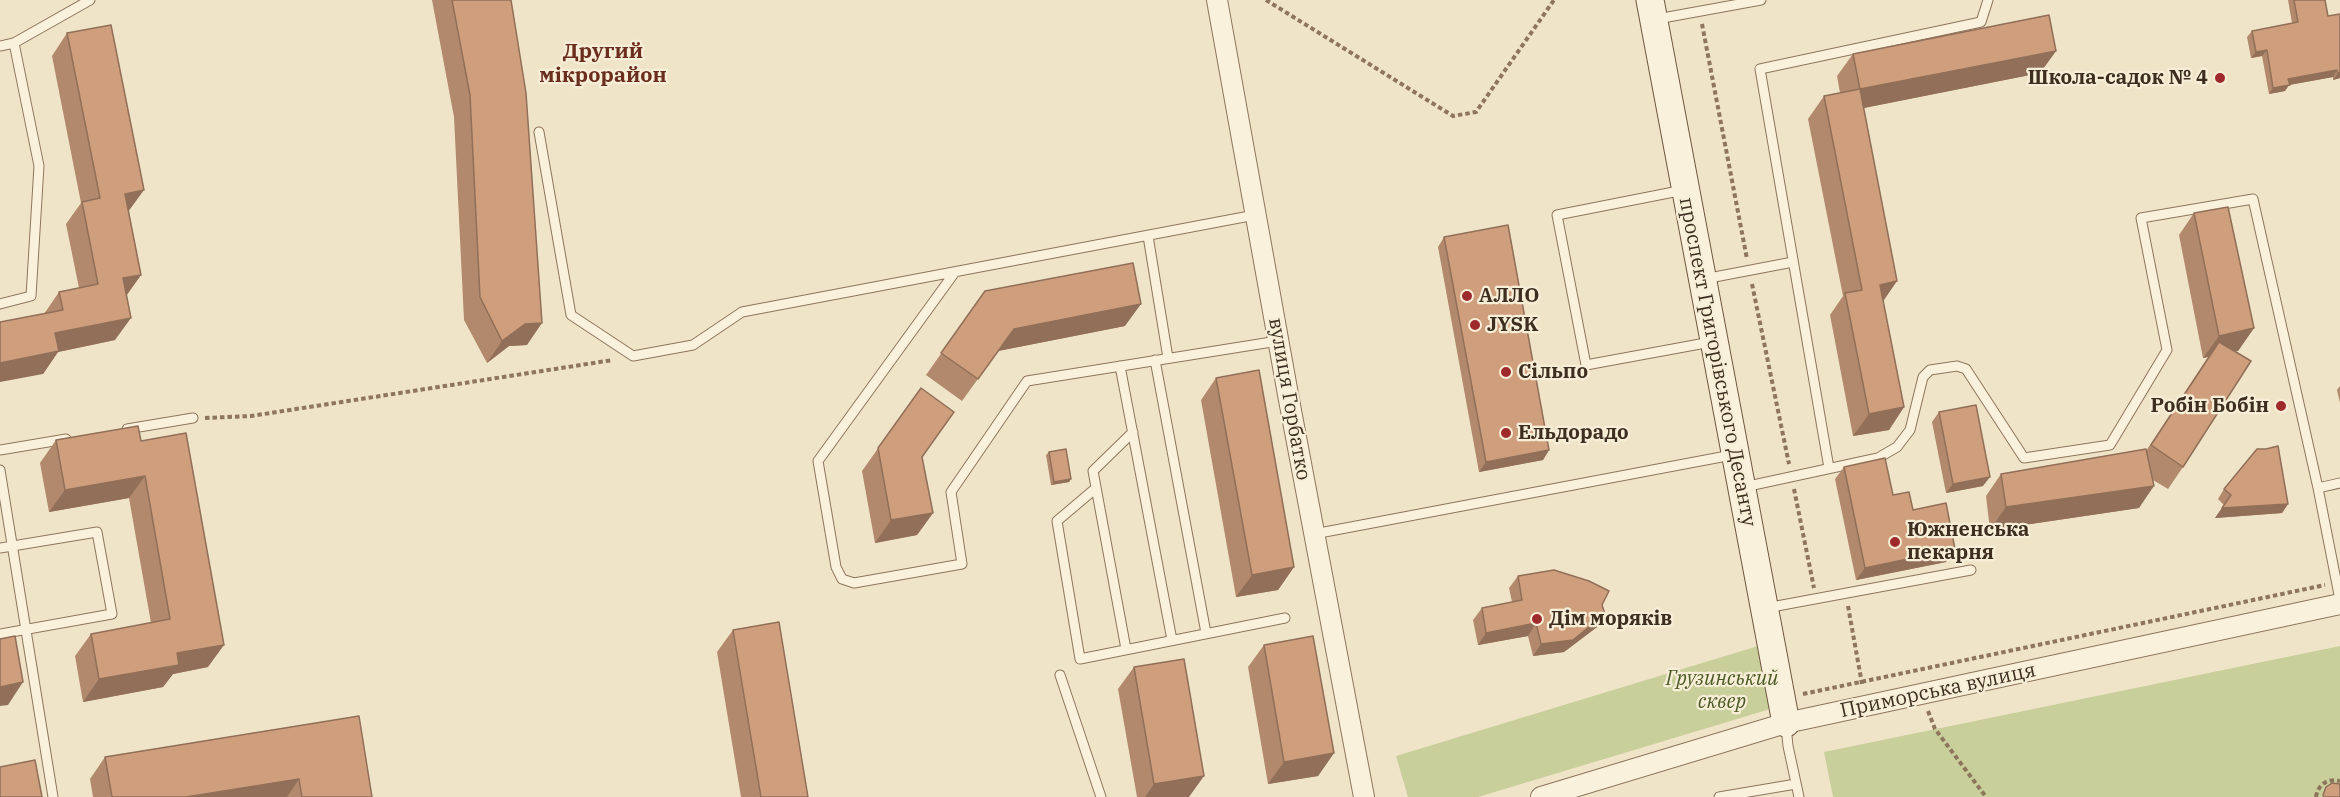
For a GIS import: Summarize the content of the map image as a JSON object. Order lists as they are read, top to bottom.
{
  "streets": {
    "street": ["проспект Григорівського Десанту", "вулиця Горбатко", "Приморська вулиця"]
  },
  "crossings": [
    ["проспект Григорівського Десанту", "Приморська вулиця"]
  ],
  "districts": ["Другий мікрорайон"],
  "parks": ["Грузинський сквер"],
  "places": [
    "Школа-садок № 4",
    "АЛЛО",
    "JYSK",
    "Сільпо",
    "Робін Бобін",
    "Ельдорадо",
    "Южненська пекарня",
    "Дім моряків"
  ]
}
